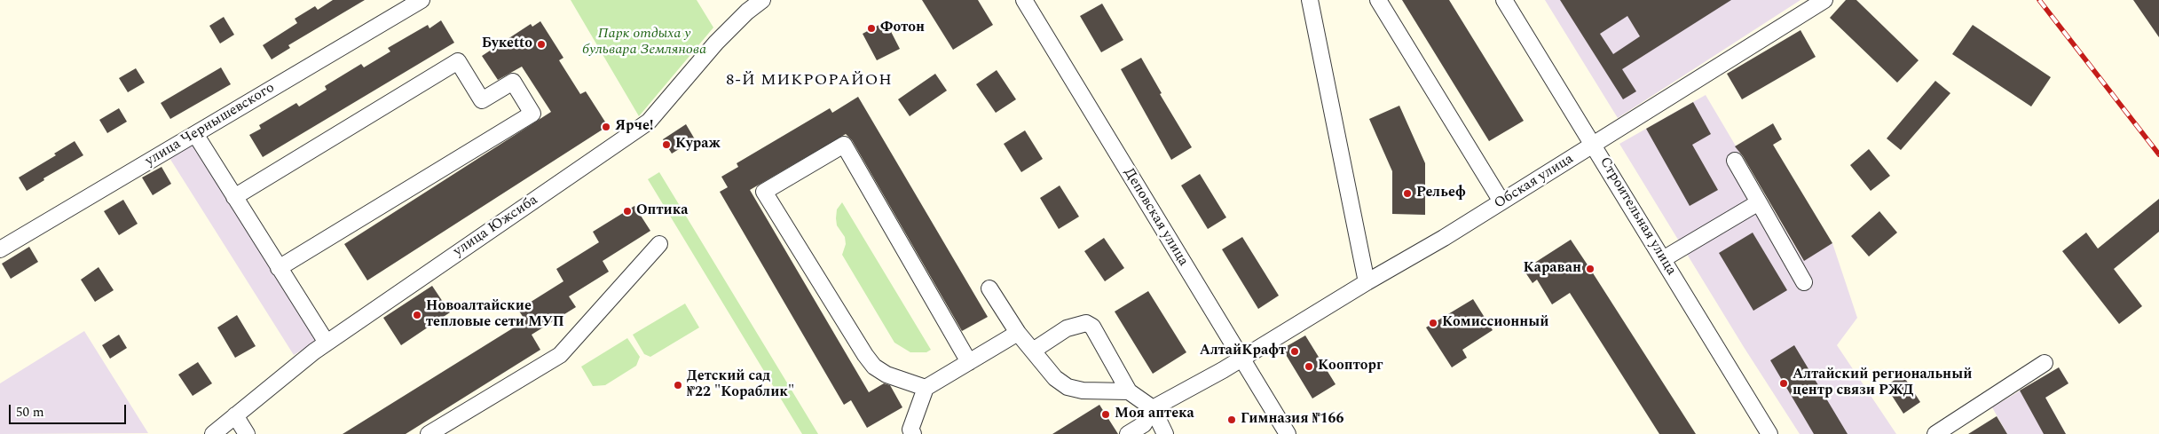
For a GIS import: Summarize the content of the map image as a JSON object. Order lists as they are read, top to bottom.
{
  "streets": {
    "street": [
      "улица Чернышевского",
      "Обская улица",
      "Строительная улица",
      "Деповская улица",
      "улица Южсиба"
    ]
  },
  "crossings": [
    ["Обская улица", "Строительная улица"],
    ["Обская улица", "Деповская улица"]
  ],
  "districts": ["8-Й МИКРОРАЙОН"],
  "parks": ["Парк отдыха у бульвара Землянова"],
  "places": [
    "Фотон",
    "Букеttо",
    "Ярче!",
    "Кураж",
    "Рельеф",
    "Оптика",
    "Караван",
    "Новоалтайские тепловые сети МУП",
    "Комиссионный",
    "АлтайКрафт",
    "Коопторг",
    "Алтайский региональный центр связи РЖД",
    "Детский сад №22 \"Кораблик\"",
    "Моя аптека",
    "Гимназия №166"
  ],
  "scale_bar": "50 m"
}
